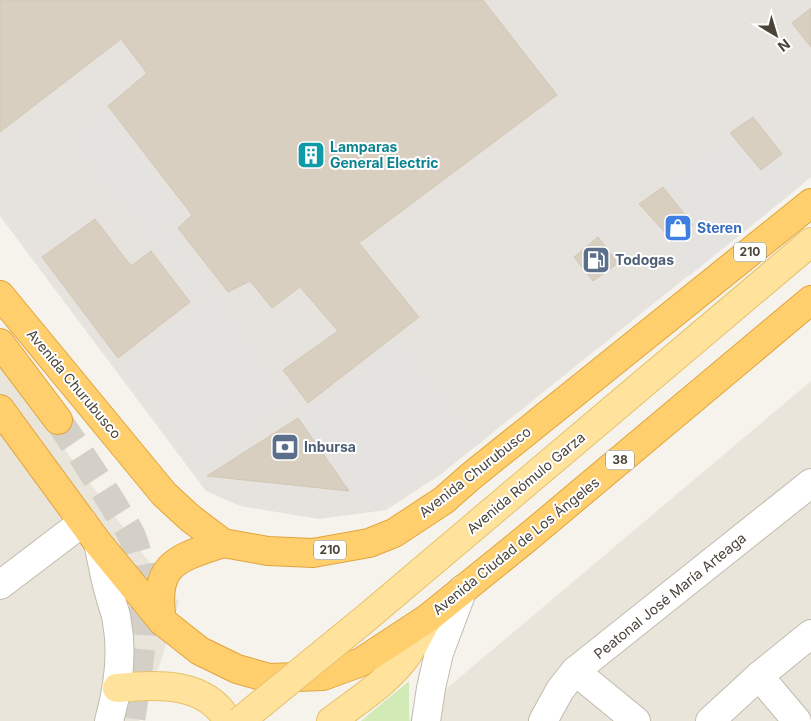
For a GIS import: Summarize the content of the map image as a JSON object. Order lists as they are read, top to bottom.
{
  "streets": {
    "highway": [
      "210",
      "Avenida Churubusco",
      "38",
      "Avenida Ciudad de Los Ángeles"
    ],
    "main road": ["Avenida Rómulo Garza"],
    "street": ["Peatonal José María Arteaga"]
  },
  "crossings": [
    ["38", "Avenida Ciudad de Los Ángeles"]
  ],
  "places": {
    "building": ["Lamparas General Electric"],
    "shop": ["Steren"],
    "fuel station": ["Todogas"],
    "bank": ["Inbursa"]
  },
  "north": "bottom right"
}
